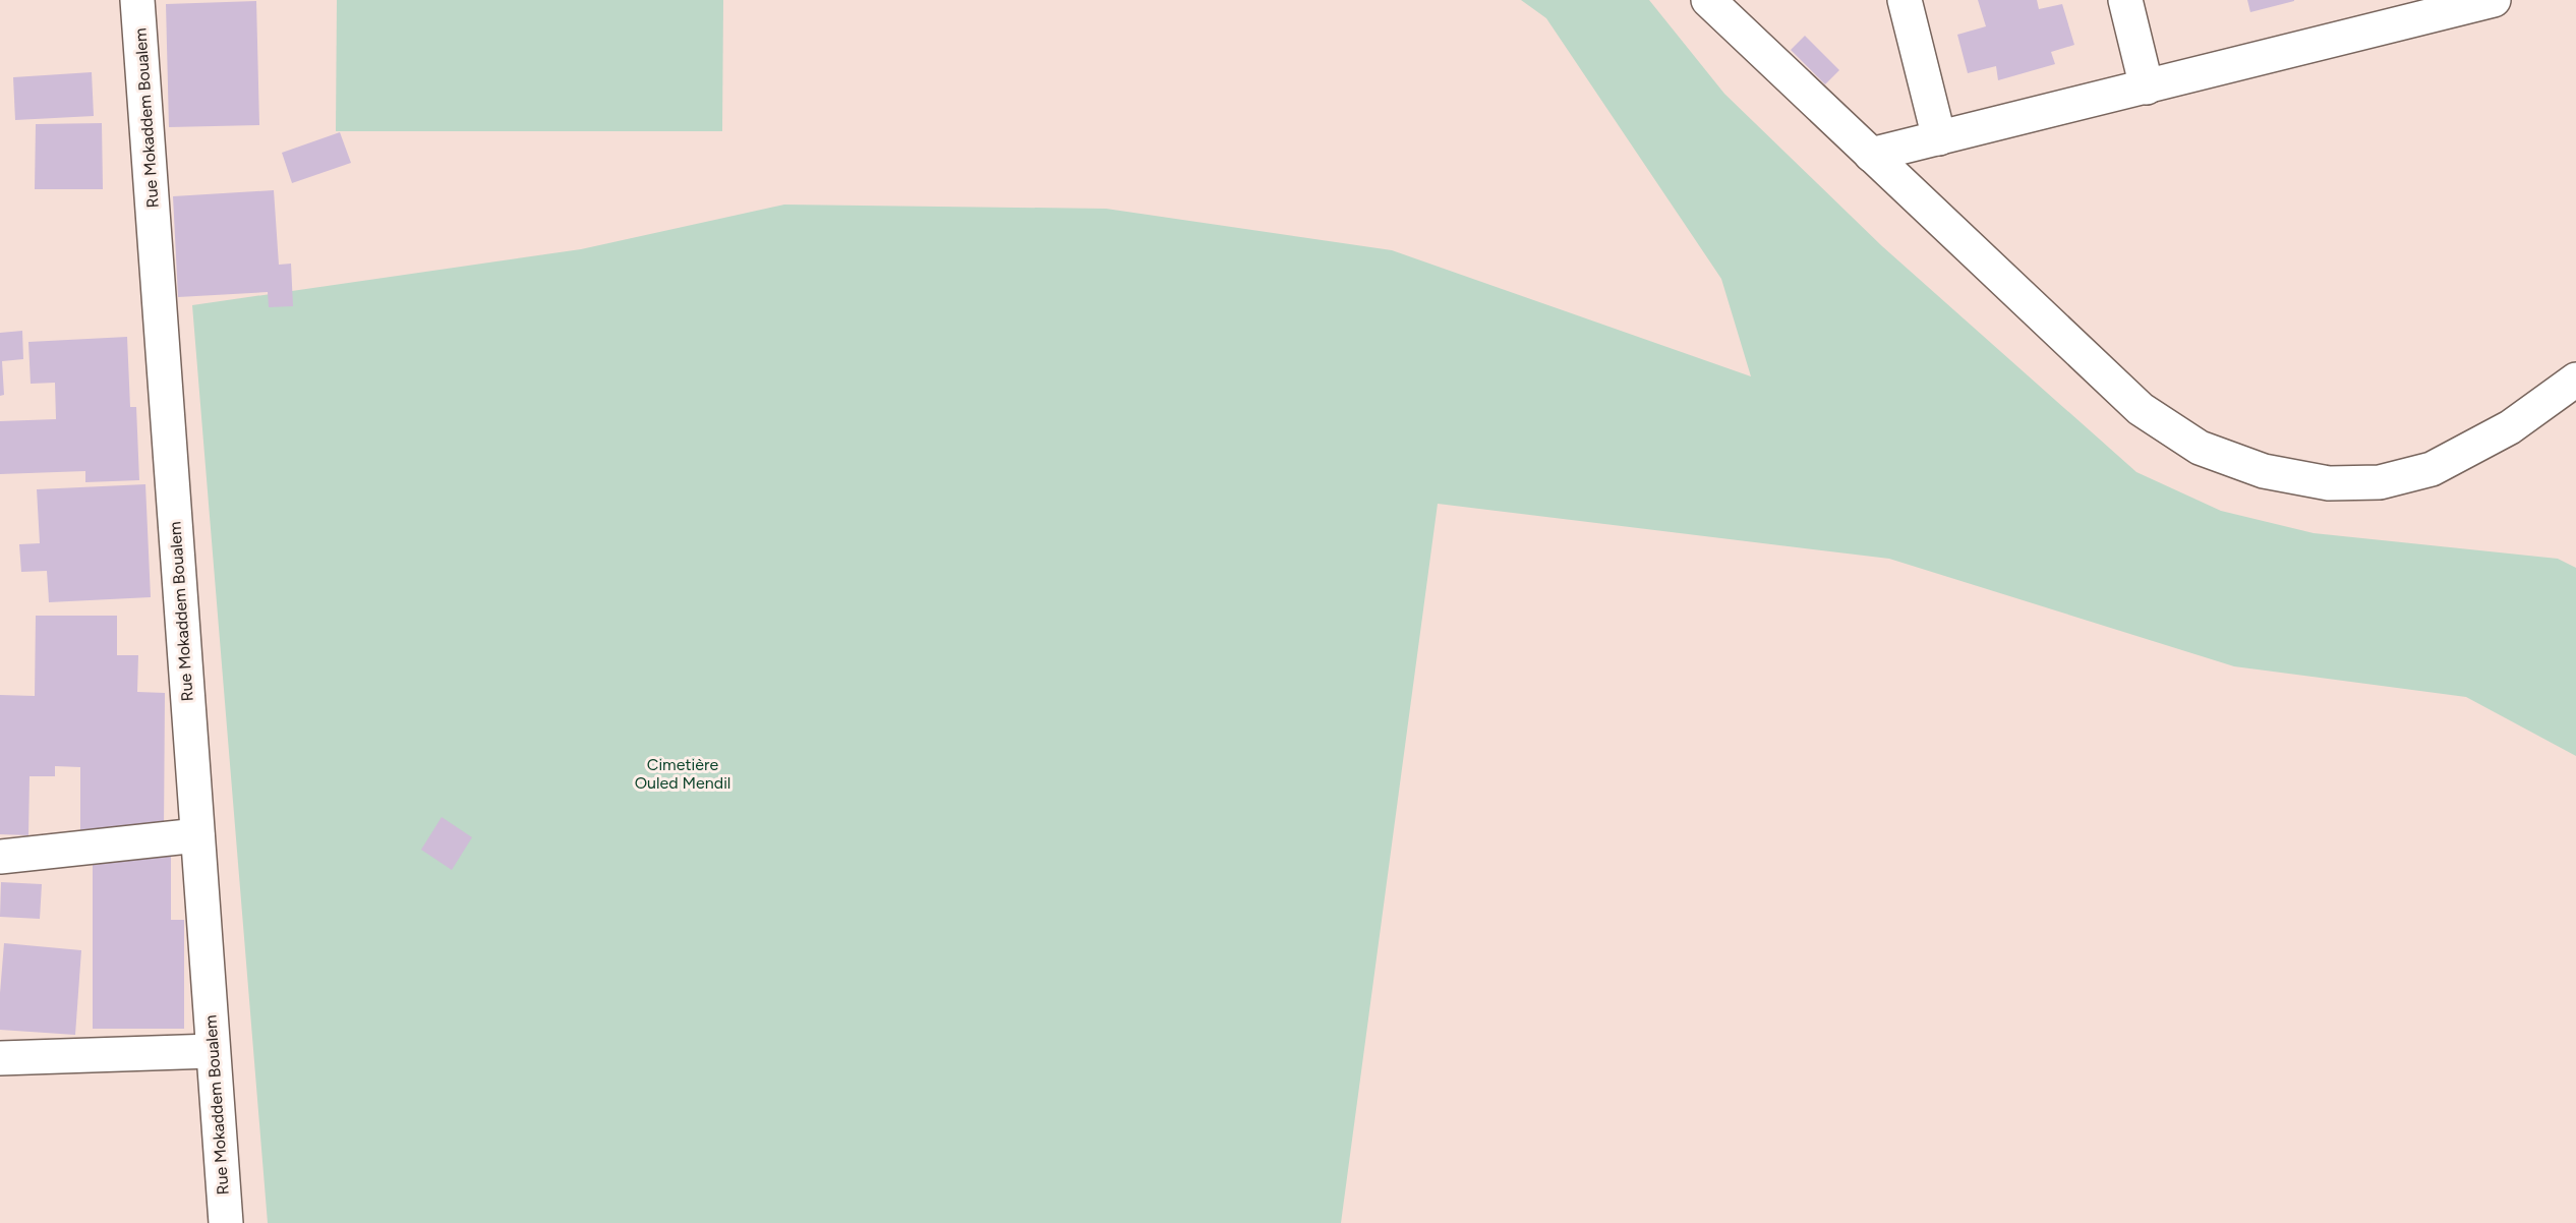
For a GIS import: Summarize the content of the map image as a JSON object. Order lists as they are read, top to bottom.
{
  "streets": {
    "street": ["Rue Mokaddem Boualem"]
  },
  "parks": ["Cimetière Ouled Mendil"]
}
